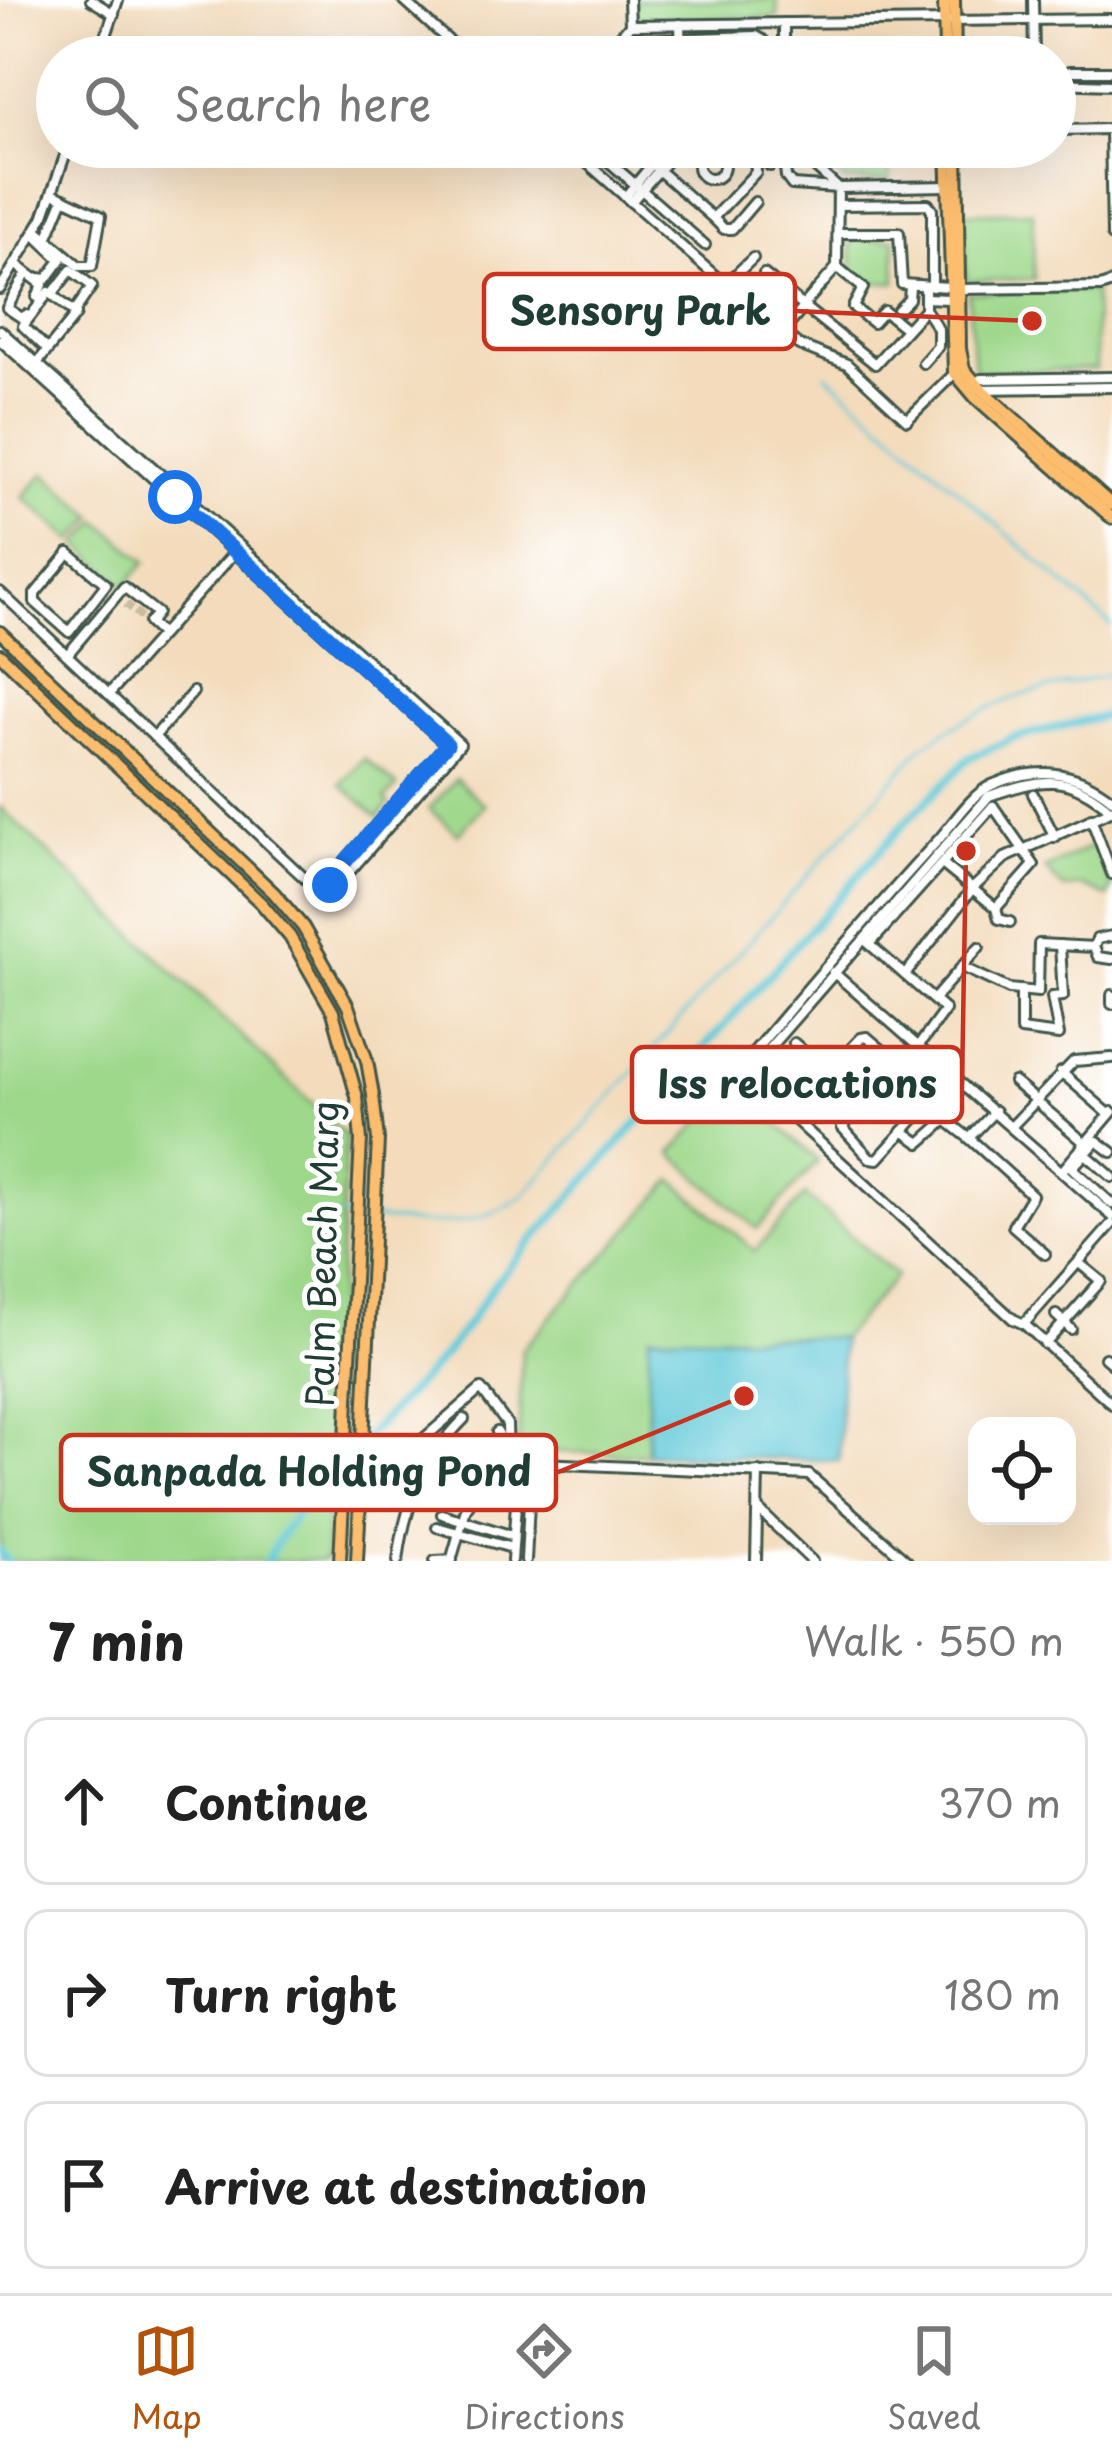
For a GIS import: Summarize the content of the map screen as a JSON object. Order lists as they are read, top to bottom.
{
  "streets": {
    "main road": ["Palm Beach Marg"]
  },
  "places": ["Sensory Park", "Iss relocations", "Sanpada Holding Pond"],
  "page": {
    "search": "Search here",
    "heading": ["7 min", "Walk · 550 m"],
    "list": [
      ["Continue", "370 m"],
      ["Turn right", "180 m"],
      "Arrive at destination"
    ],
    "nav": ["Map", "Directions", "Saved"]
  }
}
